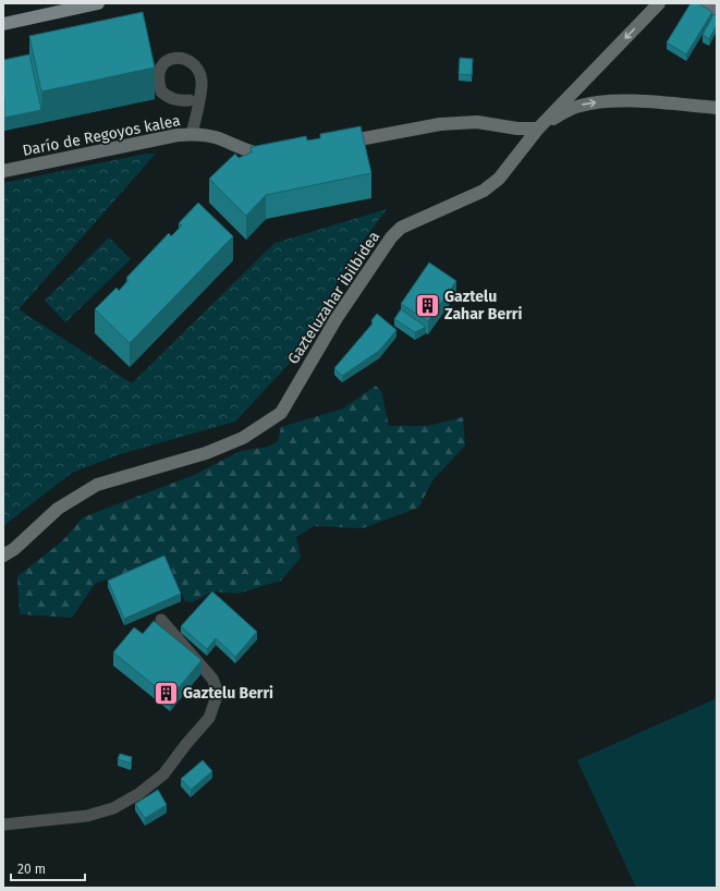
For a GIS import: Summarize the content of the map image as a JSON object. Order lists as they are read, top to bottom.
{
  "streets": {
    "street": ["Darío de Regoyos kalea", "Gazteluzahar ibilbidea"]
  },
  "places": {
    "building": ["Gaztelu Zahar Berri", "Gaztelu Berri"]
  },
  "scale_bar": "20 m"
}
